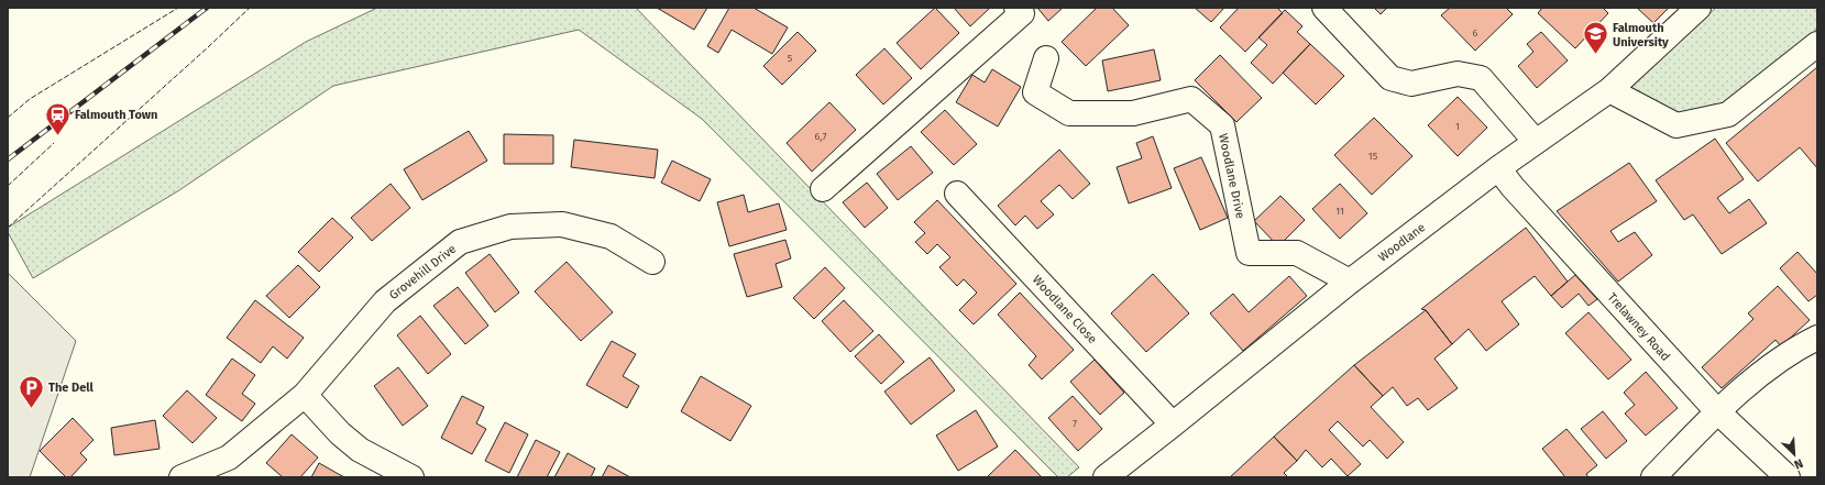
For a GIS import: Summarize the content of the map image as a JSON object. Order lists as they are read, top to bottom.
{
  "streets": {
    "street": [
      "Woodlane Drive",
      "Woodlane",
      "Grovehill Drive",
      "Woodlane Close",
      "Trelawney Road"
    ]
  },
  "crossings": [
    ["Woodlane Drive", "Woodlane"],
    ["Woodlane", "Woodlane Close"],
    ["Woodlane", "Trelawney Road"]
  ],
  "places": {
    "school or university": ["Falmouth University"],
    "station": ["Falmouth Town"],
    "parking": ["The Dell"]
  },
  "house_numbers": [
    "6",
    "5",
    "1",
    "6,7",
    "15",
    "11",
    "7"
  ],
  "north": "bottom right"
}
